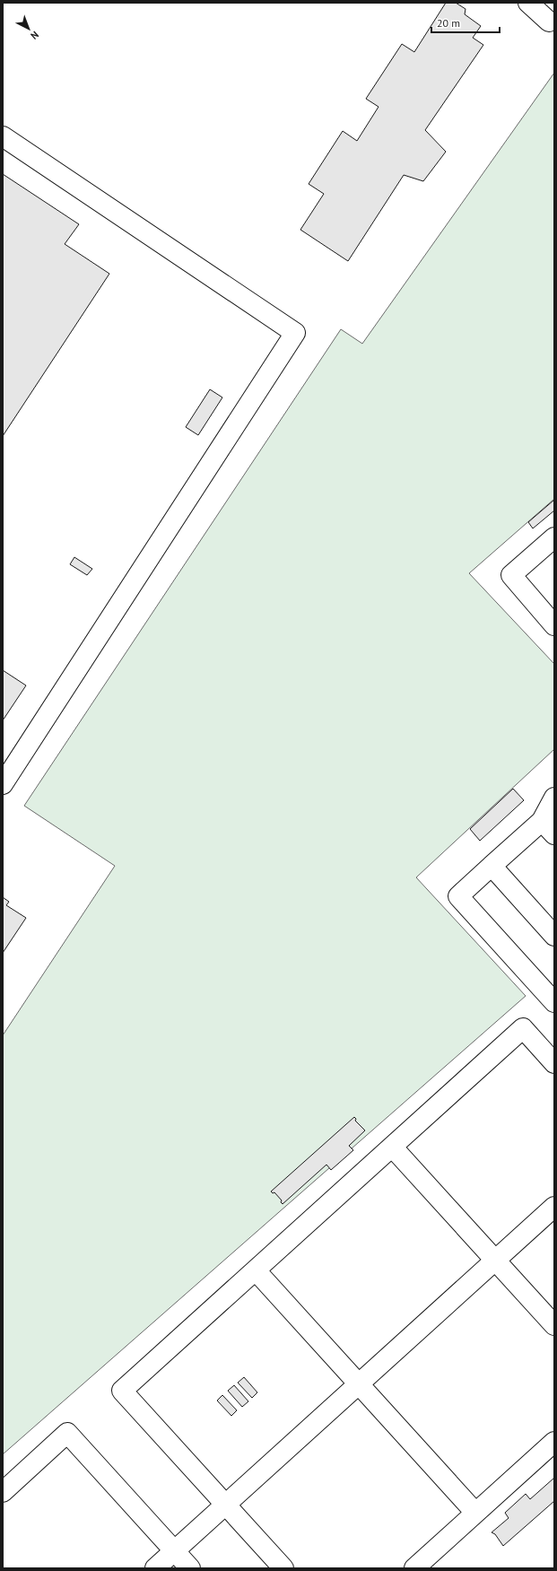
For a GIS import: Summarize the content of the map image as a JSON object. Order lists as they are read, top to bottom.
{
  "scale_bar": "20 m",
  "north": "bottom right"
}
